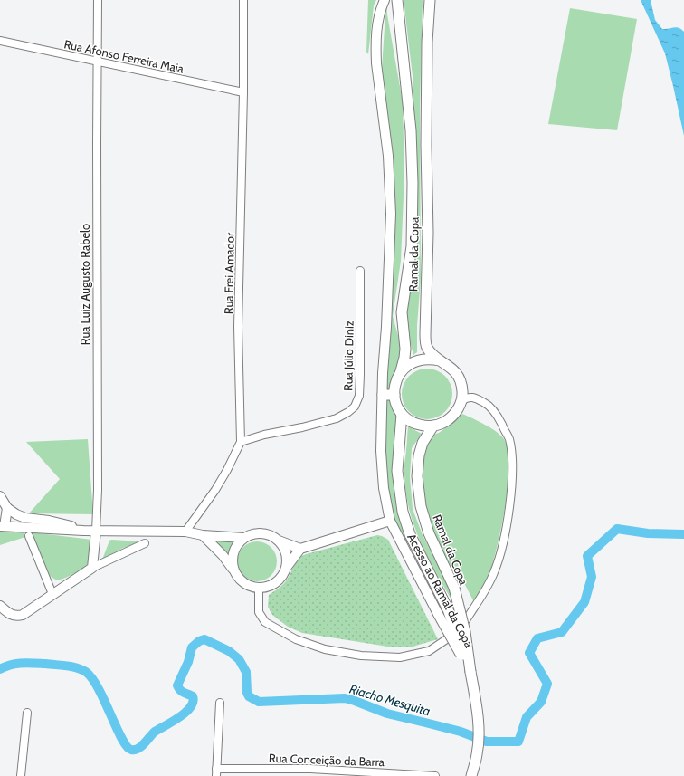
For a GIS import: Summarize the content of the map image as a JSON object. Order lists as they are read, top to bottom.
{
  "streets": {
    "main road": ["Ramal da Copa"],
    "street": [
      "Rua Afonso Ferreira Maia",
      "Rua Frei Amador",
      "Rua Luiz Augusto Rabelo",
      "Rua Júlio Diniz",
      "Acesso ao Ramal da Copa",
      "Rua Conceição da Barra"
    ]
  },
  "crossings": [
    ["Rua Afonso Ferreira Maia", "Rua Frei Amador"],
    ["Rua Afonso Ferreira Maia", "Rua Luiz Augusto Rabelo"],
    ["Ramal da Copa", "Acesso ao Ramal da Copa"],
    ["Rua Frei Amador", "Rua Júlio Diniz"]
  ],
  "water": ["Riacho Mesquita"]
}
